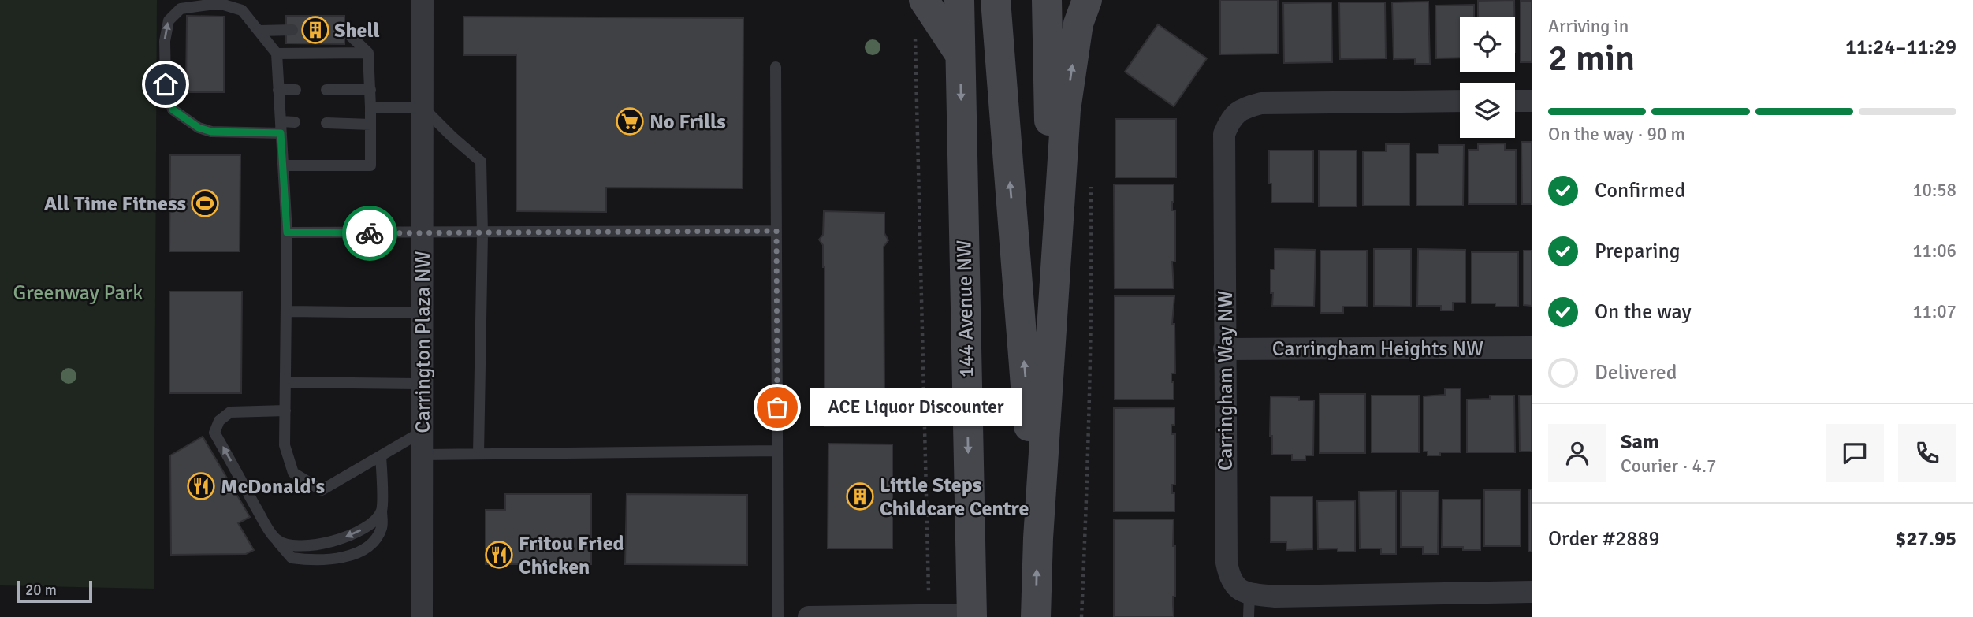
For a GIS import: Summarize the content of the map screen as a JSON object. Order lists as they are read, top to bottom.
{
  "streets": {
    "main road": ["144 Avenue NW"],
    "street": ["Carrington Plaza NW", "Carringham Heights NW", "Carringham Way NW"]
  },
  "crossings": [
    ["Carringham Heights NW", "Carringham Way NW"]
  ],
  "parks": ["Greenway Park"],
  "places": {
    "building": ["Shell", "Little Steps Childcare Centre"],
    "supermarket": ["No Frills"],
    "sports": ["All Time Fitness"],
    "other": ["ACE Liquor Discounter"],
    "restaurant": ["McDonald's", "Fritou Fried Chicken"]
  },
  "scale_bar": "20 m",
  "page": {
    "heading": ["2 min", "Arriving in", "11:24–11:29"],
    "panel": [
      "Sam",
      "Courier · 4.7",
      "Order #2889",
      "$27.95"
    ],
    "bar": "On the way · 90 m",
    "list": [
      ["Confirmed", "10:58"],
      ["Preparing", "11:06"],
      ["On the way", "11:07"],
      "Delivered"
    ],
    "bubble": "ACE Liquor Discounter",
    "scale": "20 m"
  }
}
